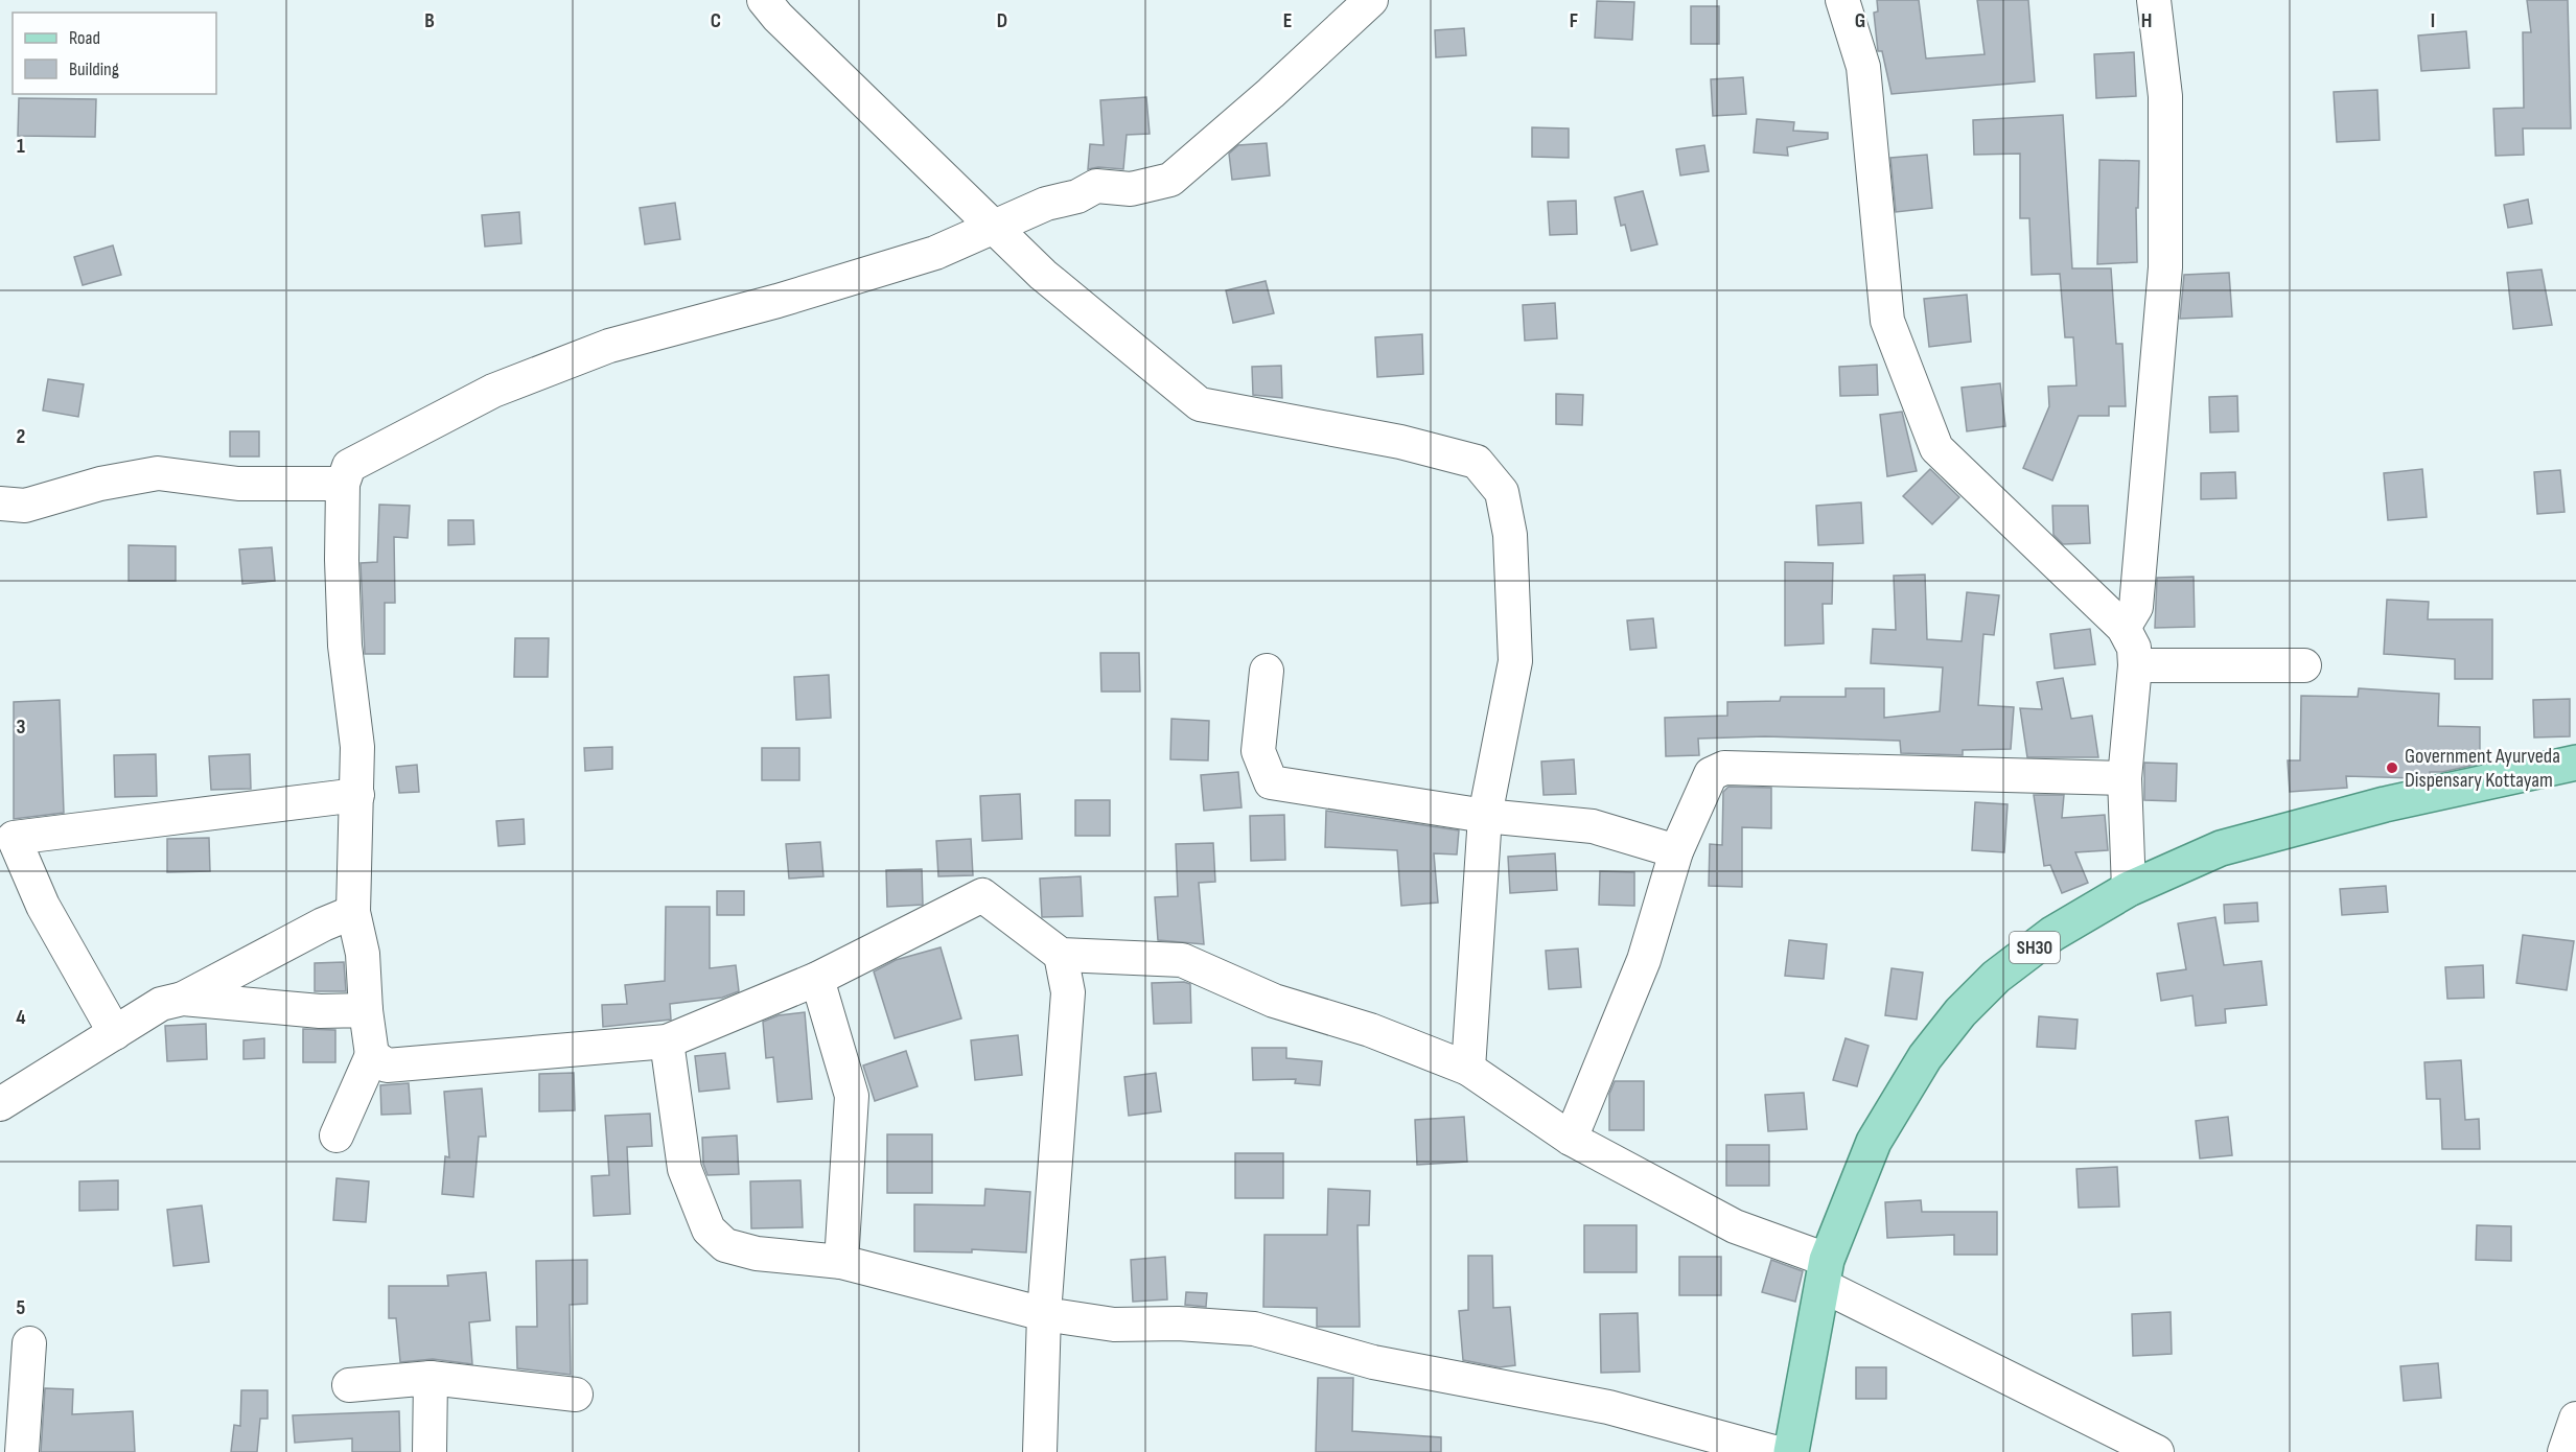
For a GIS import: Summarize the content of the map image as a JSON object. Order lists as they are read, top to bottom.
{
  "streets": {
    "main road": ["SH30"]
  },
  "places": ["Government Ayurveda Dispensary Kottayam"],
  "legend": ["Road", "Building"],
  "grid": {
    "columns": [
      "B",
      "C",
      "D",
      "E",
      "F",
      "G",
      "H",
      "I"
    ],
    "rows": [
      "1",
      "2",
      "3",
      "4",
      "5"
    ]
  }
}
